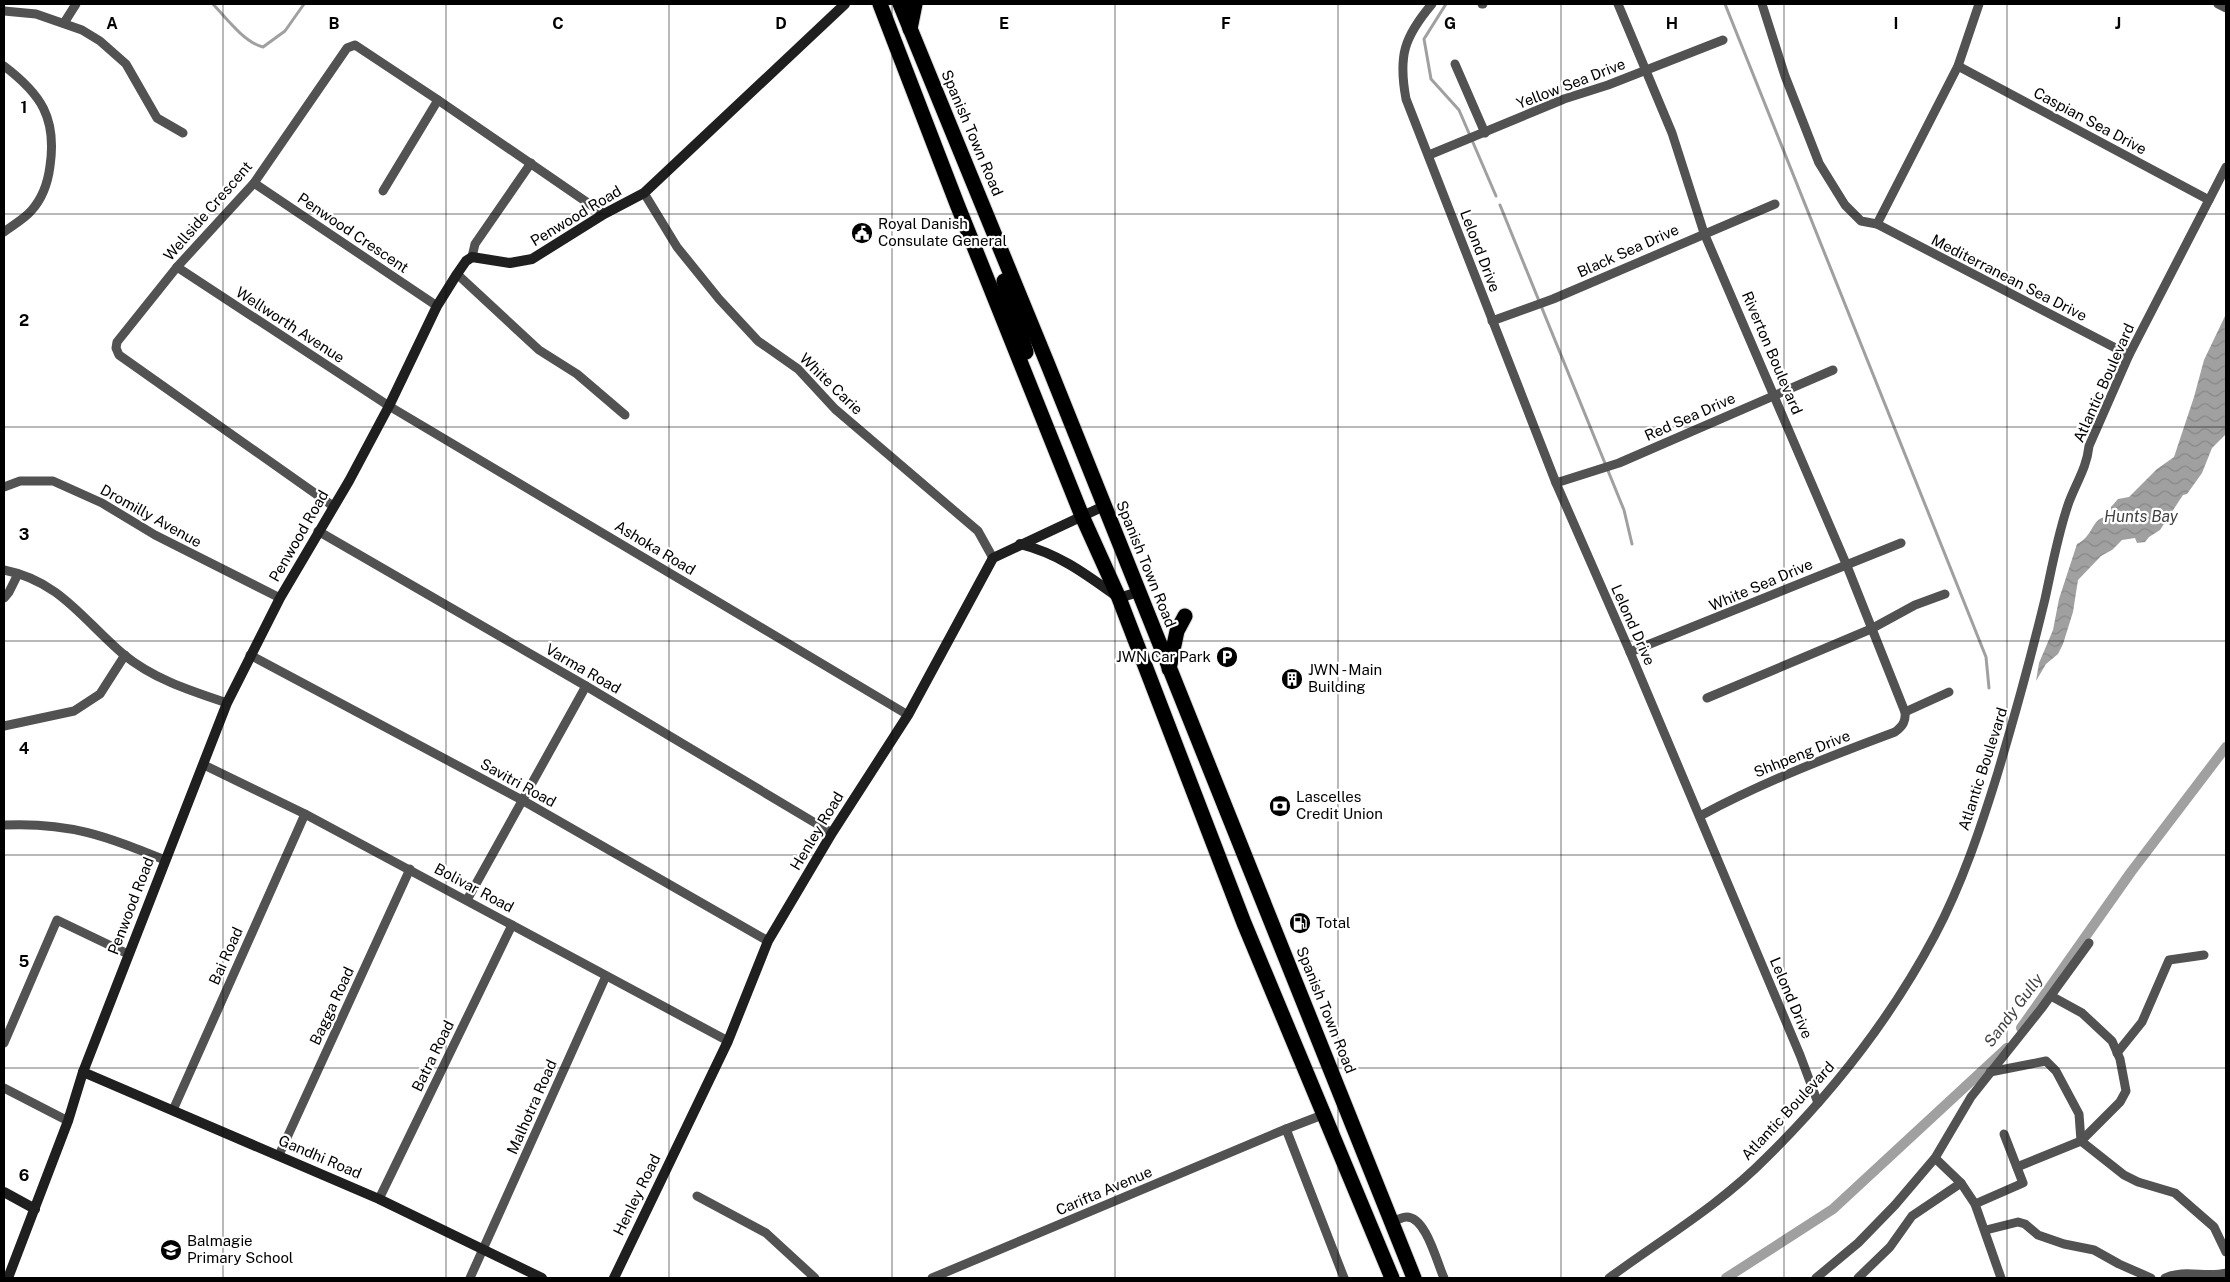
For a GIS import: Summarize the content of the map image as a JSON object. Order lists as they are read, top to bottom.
{
  "streets": {
    "highway": ["Spanish Town Road"],
    "street": [
      "Yellow Sea Drive",
      "Caspian Sea Drive",
      "Wellside Crescent",
      "Penwood Road",
      "Penwood Crescent",
      "Lelond Drive",
      "Black Sea Drive",
      "Mediterranean Sea Drive",
      "Wellworth Avenue",
      "Riverton Boulevard",
      "Atlantic Boulevard",
      "White Carie",
      "Red Sea Drive",
      "Dromilly Avenue",
      "Ashoka Road",
      "White Sea Drive",
      "Varma Road",
      "Shhpeng Drive",
      "Savitri Road",
      "Henley Road",
      "Bolivar Road",
      "Bai Road",
      "Bagga Road",
      "Batra Road",
      "Malhotra Road",
      "Gandhi Road",
      "Carifta Avenue"
    ]
  },
  "crossings": [
    ["Yellow Sea Drive", "Lelond Drive"],
    ["Yellow Sea Drive", "Riverton Boulevard"],
    ["Caspian Sea Drive", "Atlantic Boulevard"],
    ["Wellside Crescent", "Penwood Road"],
    ["Wellside Crescent", "Penwood Crescent"],
    ["Wellside Crescent", "Wellworth Avenue"],
    ["Penwood Road", "Penwood Crescent"],
    ["Penwood Road", "Wellworth Avenue"],
    ["Penwood Road", "White Carie"],
    ["Penwood Road", "Dromilly Avenue"],
    ["Penwood Road", "Ashoka Road"],
    ["Penwood Road", "Varma Road"],
    ["Penwood Road", "Savitri Road"],
    ["Penwood Road", "Bolivar Road"],
    ["Penwood Road", "Gandhi Road"],
    ["Lelond Drive", "Black Sea Drive"],
    ["Lelond Drive", "Atlantic Boulevard"],
    ["Lelond Drive", "Red Sea Drive"],
    ["Lelond Drive", "White Sea Drive"],
    ["Lelond Drive", "Shhpeng Drive"],
    ["Black Sea Drive", "Riverton Boulevard"],
    ["Mediterranean Sea Drive", "Atlantic Boulevard"],
    ["Wellworth Avenue", "Ashoka Road"],
    ["Riverton Boulevard", "Red Sea Drive"],
    ["Riverton Boulevard", "White Sea Drive"],
    ["Riverton Boulevard", "Shhpeng Drive"],
    ["White Carie", "Henley Road"],
    ["Ashoka Road", "Henley Road"],
    ["Varma Road", "Henley Road"],
    ["Savitri Road", "Henley Road"],
    ["Henley Road", "Bolivar Road"],
    ["Bolivar Road", "Bai Road"],
    ["Bolivar Road", "Bagga Road"],
    ["Bolivar Road", "Batra Road"],
    ["Bolivar Road", "Malhotra Road"],
    ["Bai Road", "Gandhi Road"],
    ["Bagga Road", "Gandhi Road"],
    ["Batra Road", "Gandhi Road"],
    ["Malhotra Road", "Gandhi Road"]
  ],
  "water": ["Hunts Bay", "Sandy Gully"],
  "places": {
    "public building": ["Royal Danish Consulate General"],
    "parking": ["JWN Car Park"],
    "building": ["JWN - Main Building"],
    "bank": ["Lascelles Credit Union"],
    "fuel station": ["Total"],
    "school or university": ["Balmagie Primary School"]
  },
  "grid": {
    "columns": [
      "A",
      "B",
      "C",
      "D",
      "E",
      "F",
      "G",
      "H",
      "I",
      "J"
    ],
    "rows": [
      "1",
      "2",
      "3",
      "4",
      "5",
      "6"
    ]
  }
}
